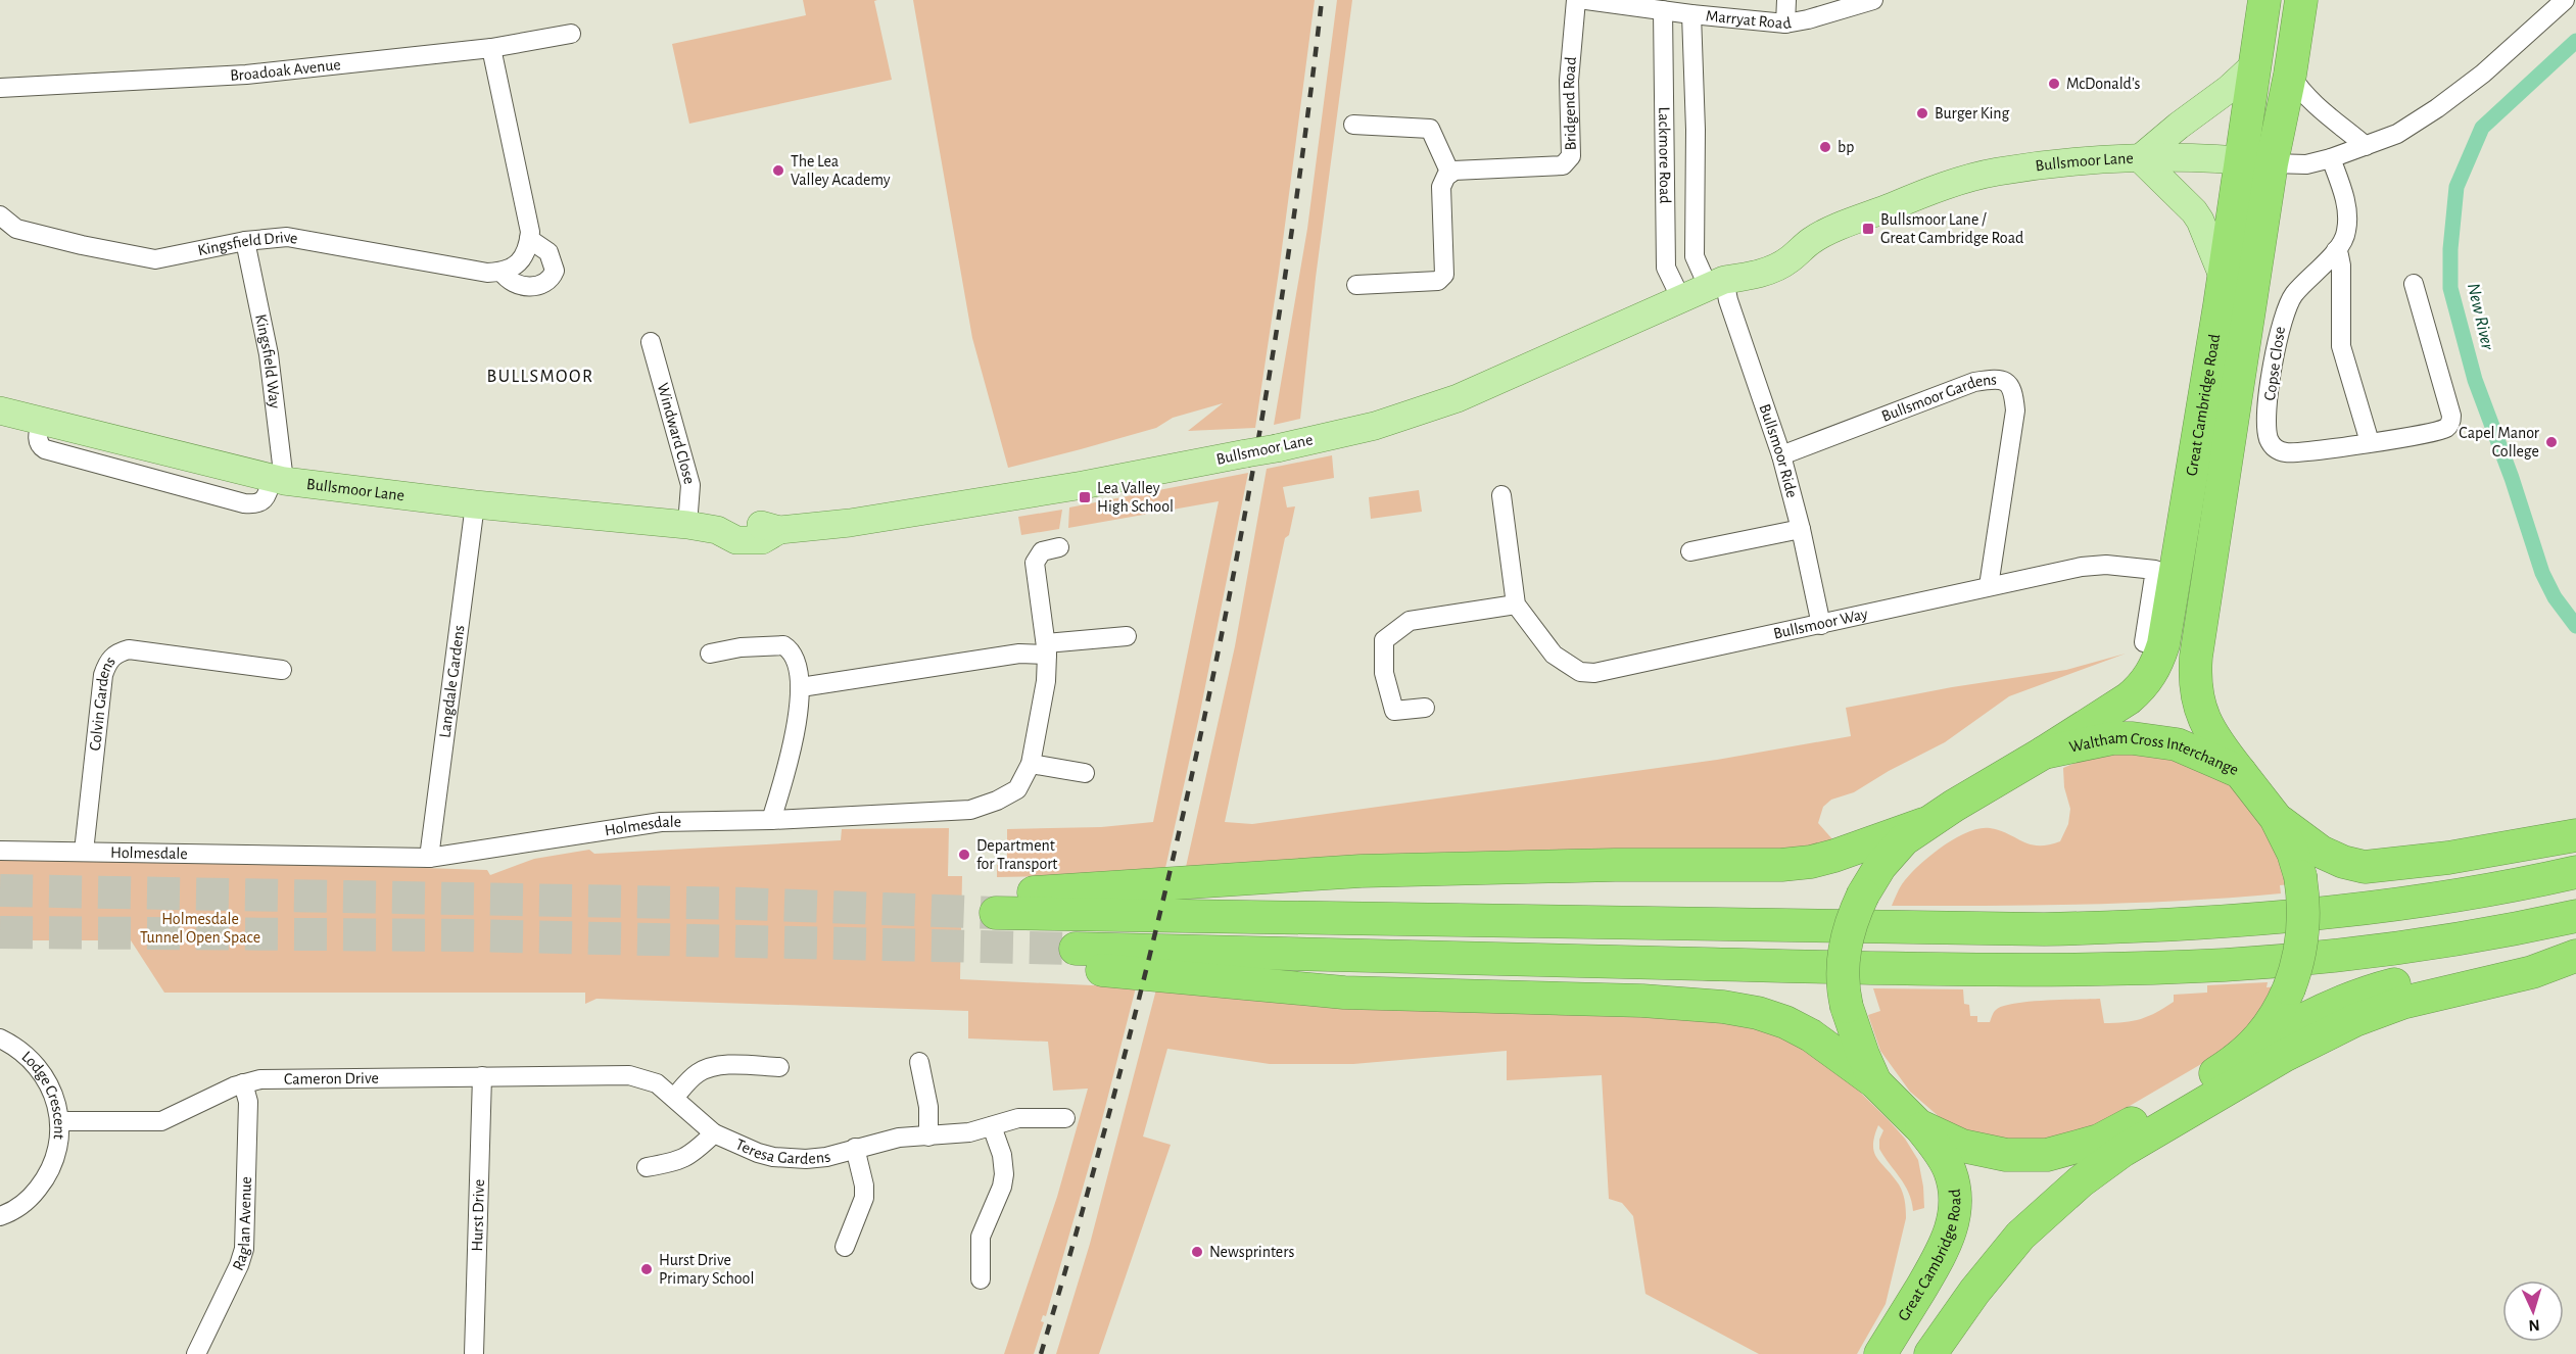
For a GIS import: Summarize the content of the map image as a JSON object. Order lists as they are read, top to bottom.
{
  "streets": {
    "highway": ["Great Cambridge Road", "Waltham Cross Interchange"],
    "main road": ["Bullsmoor Lane"],
    "street": [
      "Marryat Road",
      "Broadoak Avenue",
      "Bridgend Road",
      "Lackmore Road",
      "Kingsfield Drive",
      "Kingsfield Way",
      "Copse Close",
      "Bullsmoor Gardens",
      "Windward Close",
      "Bullsmoor Ride",
      "Bullsmoor Way",
      "Langdale Gardens",
      "Colvin Gardens",
      "Holmesdale",
      "Cameron Drive",
      "Lodge Crescent",
      "Teresa Gardens",
      "Hurst Drive",
      "Raglan Avenue"
    ]
  },
  "crossings": [
    ["Marryat Road", "Lackmore Road"],
    ["Lackmore Road", "Bullsmoor Lane"],
    ["Lackmore Road", "Bullsmoor Ride"],
    ["Bullsmoor Lane", "Kingsfield Way"],
    ["Bullsmoor Lane", "Great Cambridge Road"],
    ["Bullsmoor Lane", "Windward Close"],
    ["Bullsmoor Lane", "Bullsmoor Ride"],
    ["Bullsmoor Lane", "Langdale Gardens"],
    ["Kingsfield Drive", "Kingsfield Way"],
    ["Bullsmoor Gardens", "Bullsmoor Ride"],
    ["Bullsmoor Gardens", "Bullsmoor Way"],
    ["Great Cambridge Road", "Waltham Cross Interchange"],
    ["Bullsmoor Ride", "Bullsmoor Way"],
    ["Langdale Gardens", "Holmesdale"],
    ["Colvin Gardens", "Holmesdale"],
    ["Cameron Drive", "Lodge Crescent"],
    ["Cameron Drive", "Teresa Gardens"],
    ["Cameron Drive", "Hurst Drive"],
    ["Cameron Drive", "Raglan Avenue"]
  ],
  "districts": ["BULLSMOOR"],
  "water": ["New River"],
  "parks": ["Holmesdale Tunnel Open Space"],
  "places": {
    "other": [
      "McDonald's",
      "Burger King",
      "bp",
      "The Lea Valley Academy",
      "Capel Manor College",
      "Department for Transport",
      "Newsprinters",
      "Hurst Drive Primary School"
    ],
    "transit": ["Bullsmoor Lane / Great Cambridge Road", "Lea Valley High School"]
  },
  "north": "bottom"
}
